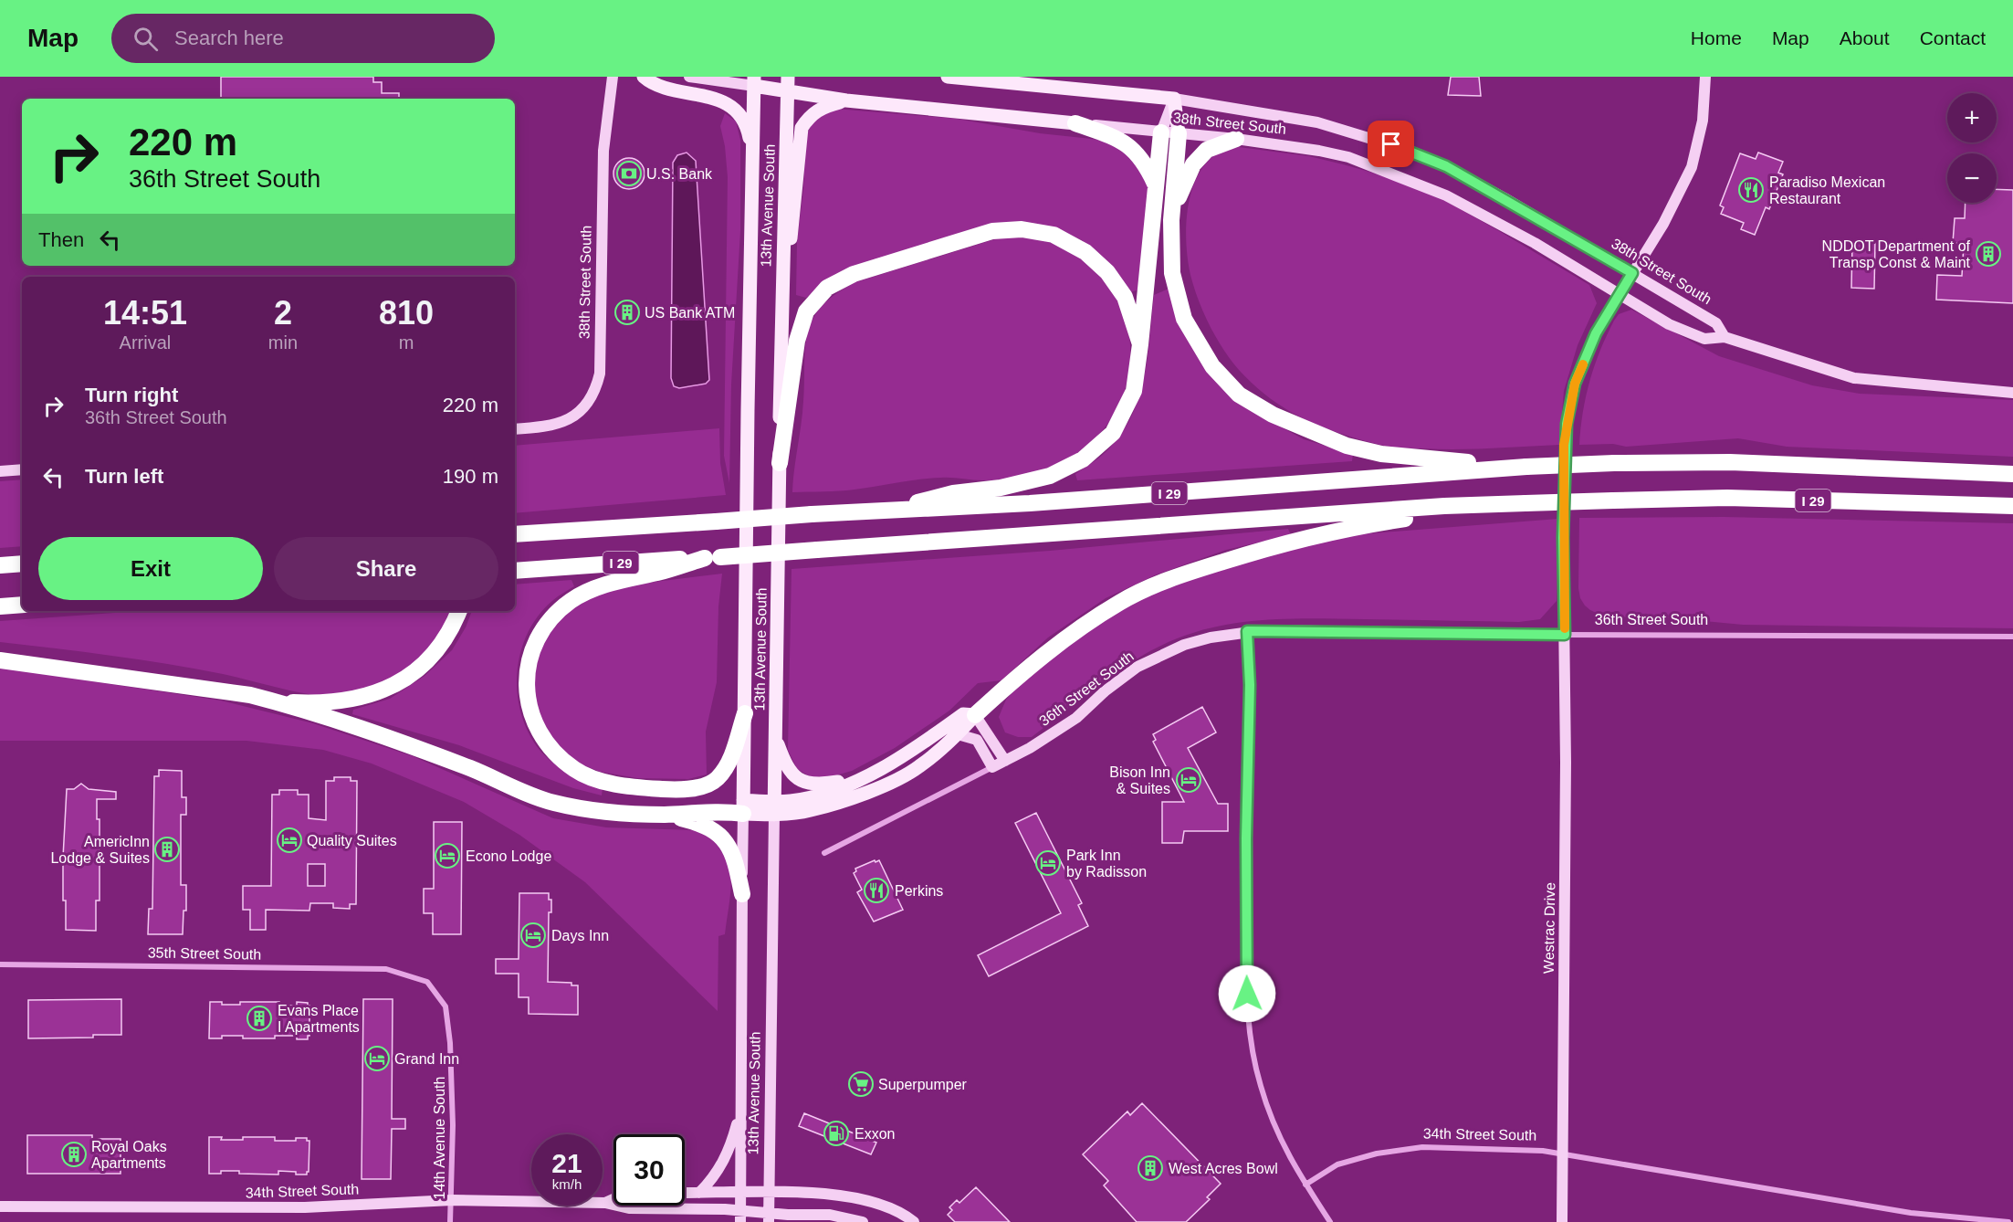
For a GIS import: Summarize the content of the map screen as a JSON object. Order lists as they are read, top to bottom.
{
  "streets": {
    "highway": ["I 29"],
    "main road": ["38th Street South", "13th Avenue South"],
    "street": [
      "36th Street South",
      "Westrac Drive",
      "35th Street South",
      "34th Street South",
      "14th Avenue South"
    ]
  },
  "crossings": [
    ["38th Street South", "13th Avenue South"],
    ["38th Street South", "Westrac Drive"],
    ["13th Avenue South", "34th Street South"],
    ["36th Street South", "Westrac Drive"],
    ["Westrac Drive", "34th Street South"],
    ["35th Street South", "14th Avenue South"],
    ["34th Street South", "14th Avenue South"]
  ],
  "places": {
    "bank": ["U.S. Bank"],
    "restaurant": ["Paradiso Mexican Restaurant", "Perkins"],
    "building": [
      "NDDOT Department of Transp Const & Maint",
      "US Bank ATM",
      "AmericInn Lodge & Suites",
      "Evans Place I Apartments",
      "Royal Oaks Apartments",
      "West Acres Bowl"
    ],
    "hotel": [
      "Bison Inn & Suites",
      "Quality Suites",
      "Econo Lodge",
      "Park Inn by Radisson",
      "Days Inn",
      "Grand Inn"
    ],
    "supermarket": ["Superpumper"],
    "fuel station": ["Exxon"]
  },
  "page": {
    "header": "Map",
    "search": "Search here",
    "nav": [
      "Home",
      "Map",
      "About",
      "Contact"
    ],
    "map_buttons": ["+", "−"],
    "turn": ["220 m", "36th Street South"],
    "then": "Then",
    "eta": [
      "14:51",
      "Arrival",
      "2",
      "min",
      "810",
      "m"
    ],
    "list": [
      {
        "name": "Turn right",
        "note": "36th Street South",
        "value": "220 m"
      },
      {
        "name": "Turn left",
        "value": "190 m"
      }
    ],
    "buttons": ["Exit", "Share"],
    "speed": "21 km/h",
    "limit": "30"
  }
}
